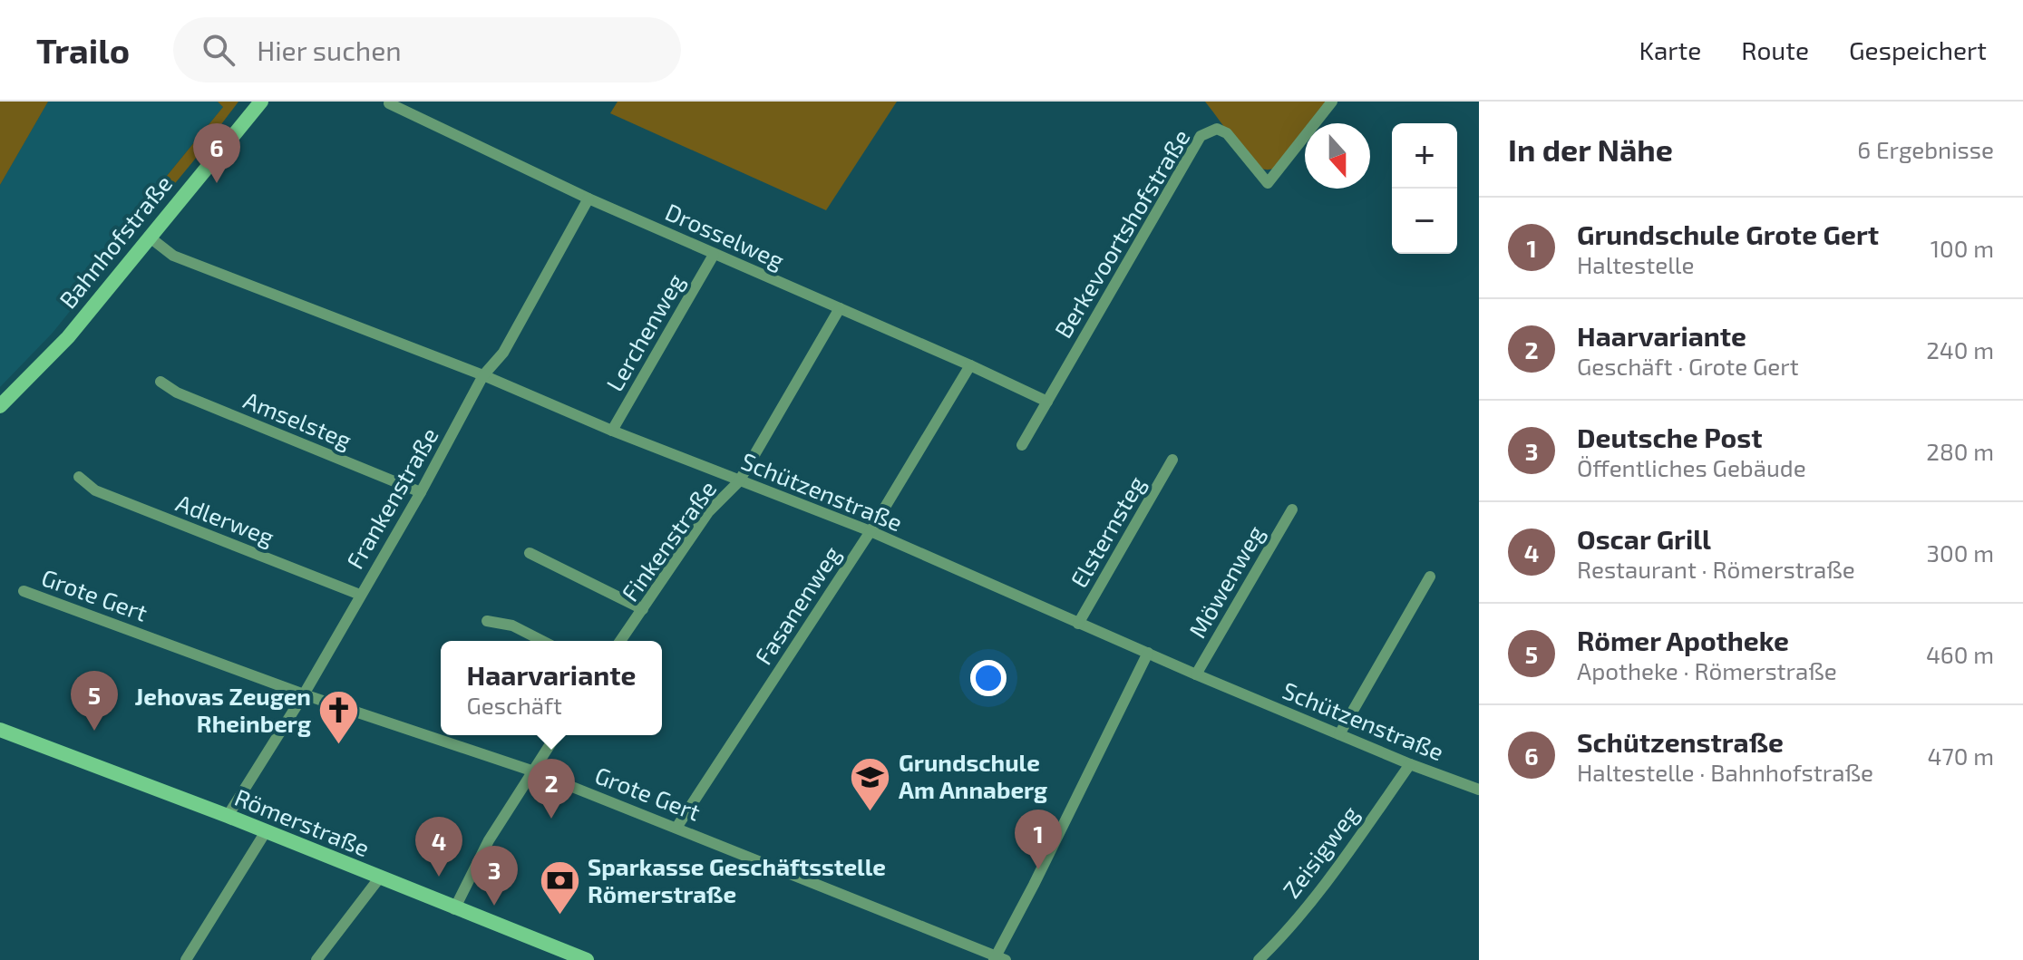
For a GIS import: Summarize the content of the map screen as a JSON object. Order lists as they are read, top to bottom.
{
  "streets": {
    "street": [
      "Berkevoortshofstraße",
      "Drosselweg",
      "Bahnhofstraße",
      "Lerchenweg",
      "Amselsteg",
      "Schützenstraße",
      "Frankenstraße",
      "Adlerweg",
      "Elsternsteg",
      "Finkenstraße",
      "Möwenweg",
      "Grote Gert",
      "Fasanenweg",
      "Römerstraße",
      "Zeisigweg"
    ]
  },
  "crossings": [
    ["Berkevoortshofstraße", "Drosselweg"],
    ["Drosselweg", "Lerchenweg"],
    ["Drosselweg", "Frankenstraße"],
    ["Drosselweg", "Finkenstraße"],
    ["Drosselweg", "Fasanenweg"],
    ["Bahnhofstraße", "Schützenstraße"],
    ["Lerchenweg", "Schützenstraße"],
    ["Amselsteg", "Frankenstraße"],
    ["Schützenstraße", "Frankenstraße"],
    ["Schützenstraße", "Elsternsteg"],
    ["Schützenstraße", "Finkenstraße"],
    ["Schützenstraße", "Möwenweg"],
    ["Schützenstraße", "Fasanenweg"],
    ["Schützenstraße", "Zeisigweg"],
    ["Frankenstraße", "Adlerweg"],
    ["Frankenstraße", "Grote Gert"],
    ["Frankenstraße", "Römerstraße"],
    ["Grote Gert", "Fasanenweg"]
  ],
  "places": {
    "church": ["Jehovas Zeugen Rheinberg"],
    "school or university": ["Grundschule Am Annaberg"],
    "bank": ["Sparkasse Geschäftsstelle Römerstraße"]
  },
  "north": "bottom",
  "page": {
    "header": "Trailo",
    "search": "Hier suchen",
    "nav": ["Karte", "Route", "Gespeichert"],
    "heading": ["In der Nähe", "6 Ergebnisse"],
    "map_buttons": ["+", "−"],
    "pins": [
      "6",
      "5",
      "2",
      "1",
      "4",
      "3"
    ],
    "list": [
      {
        "mark": "1",
        "name": "Grundschule Grote Gert",
        "note": "Haltestelle",
        "value": "100 m"
      },
      {
        "mark": "2",
        "name": "Haarvariante",
        "note": "Geschäft · Grote Gert",
        "value": "240 m"
      },
      {
        "mark": "3",
        "name": "Deutsche Post",
        "note": "Öffentliches Gebäude",
        "value": "280 m"
      },
      {
        "mark": "4",
        "name": "Oscar Grill",
        "note": "Restaurant · Römerstraße",
        "value": "300 m"
      },
      {
        "mark": "5",
        "name": "Römer Apotheke",
        "note": "Apotheke · Römerstraße",
        "value": "460 m"
      },
      {
        "mark": "6",
        "name": "Schützenstraße",
        "note": "Haltestelle · Bahnhofstraße",
        "value": "470 m"
      }
    ],
    "popup": ["Haarvariante", "Geschäft"]
  }
}
